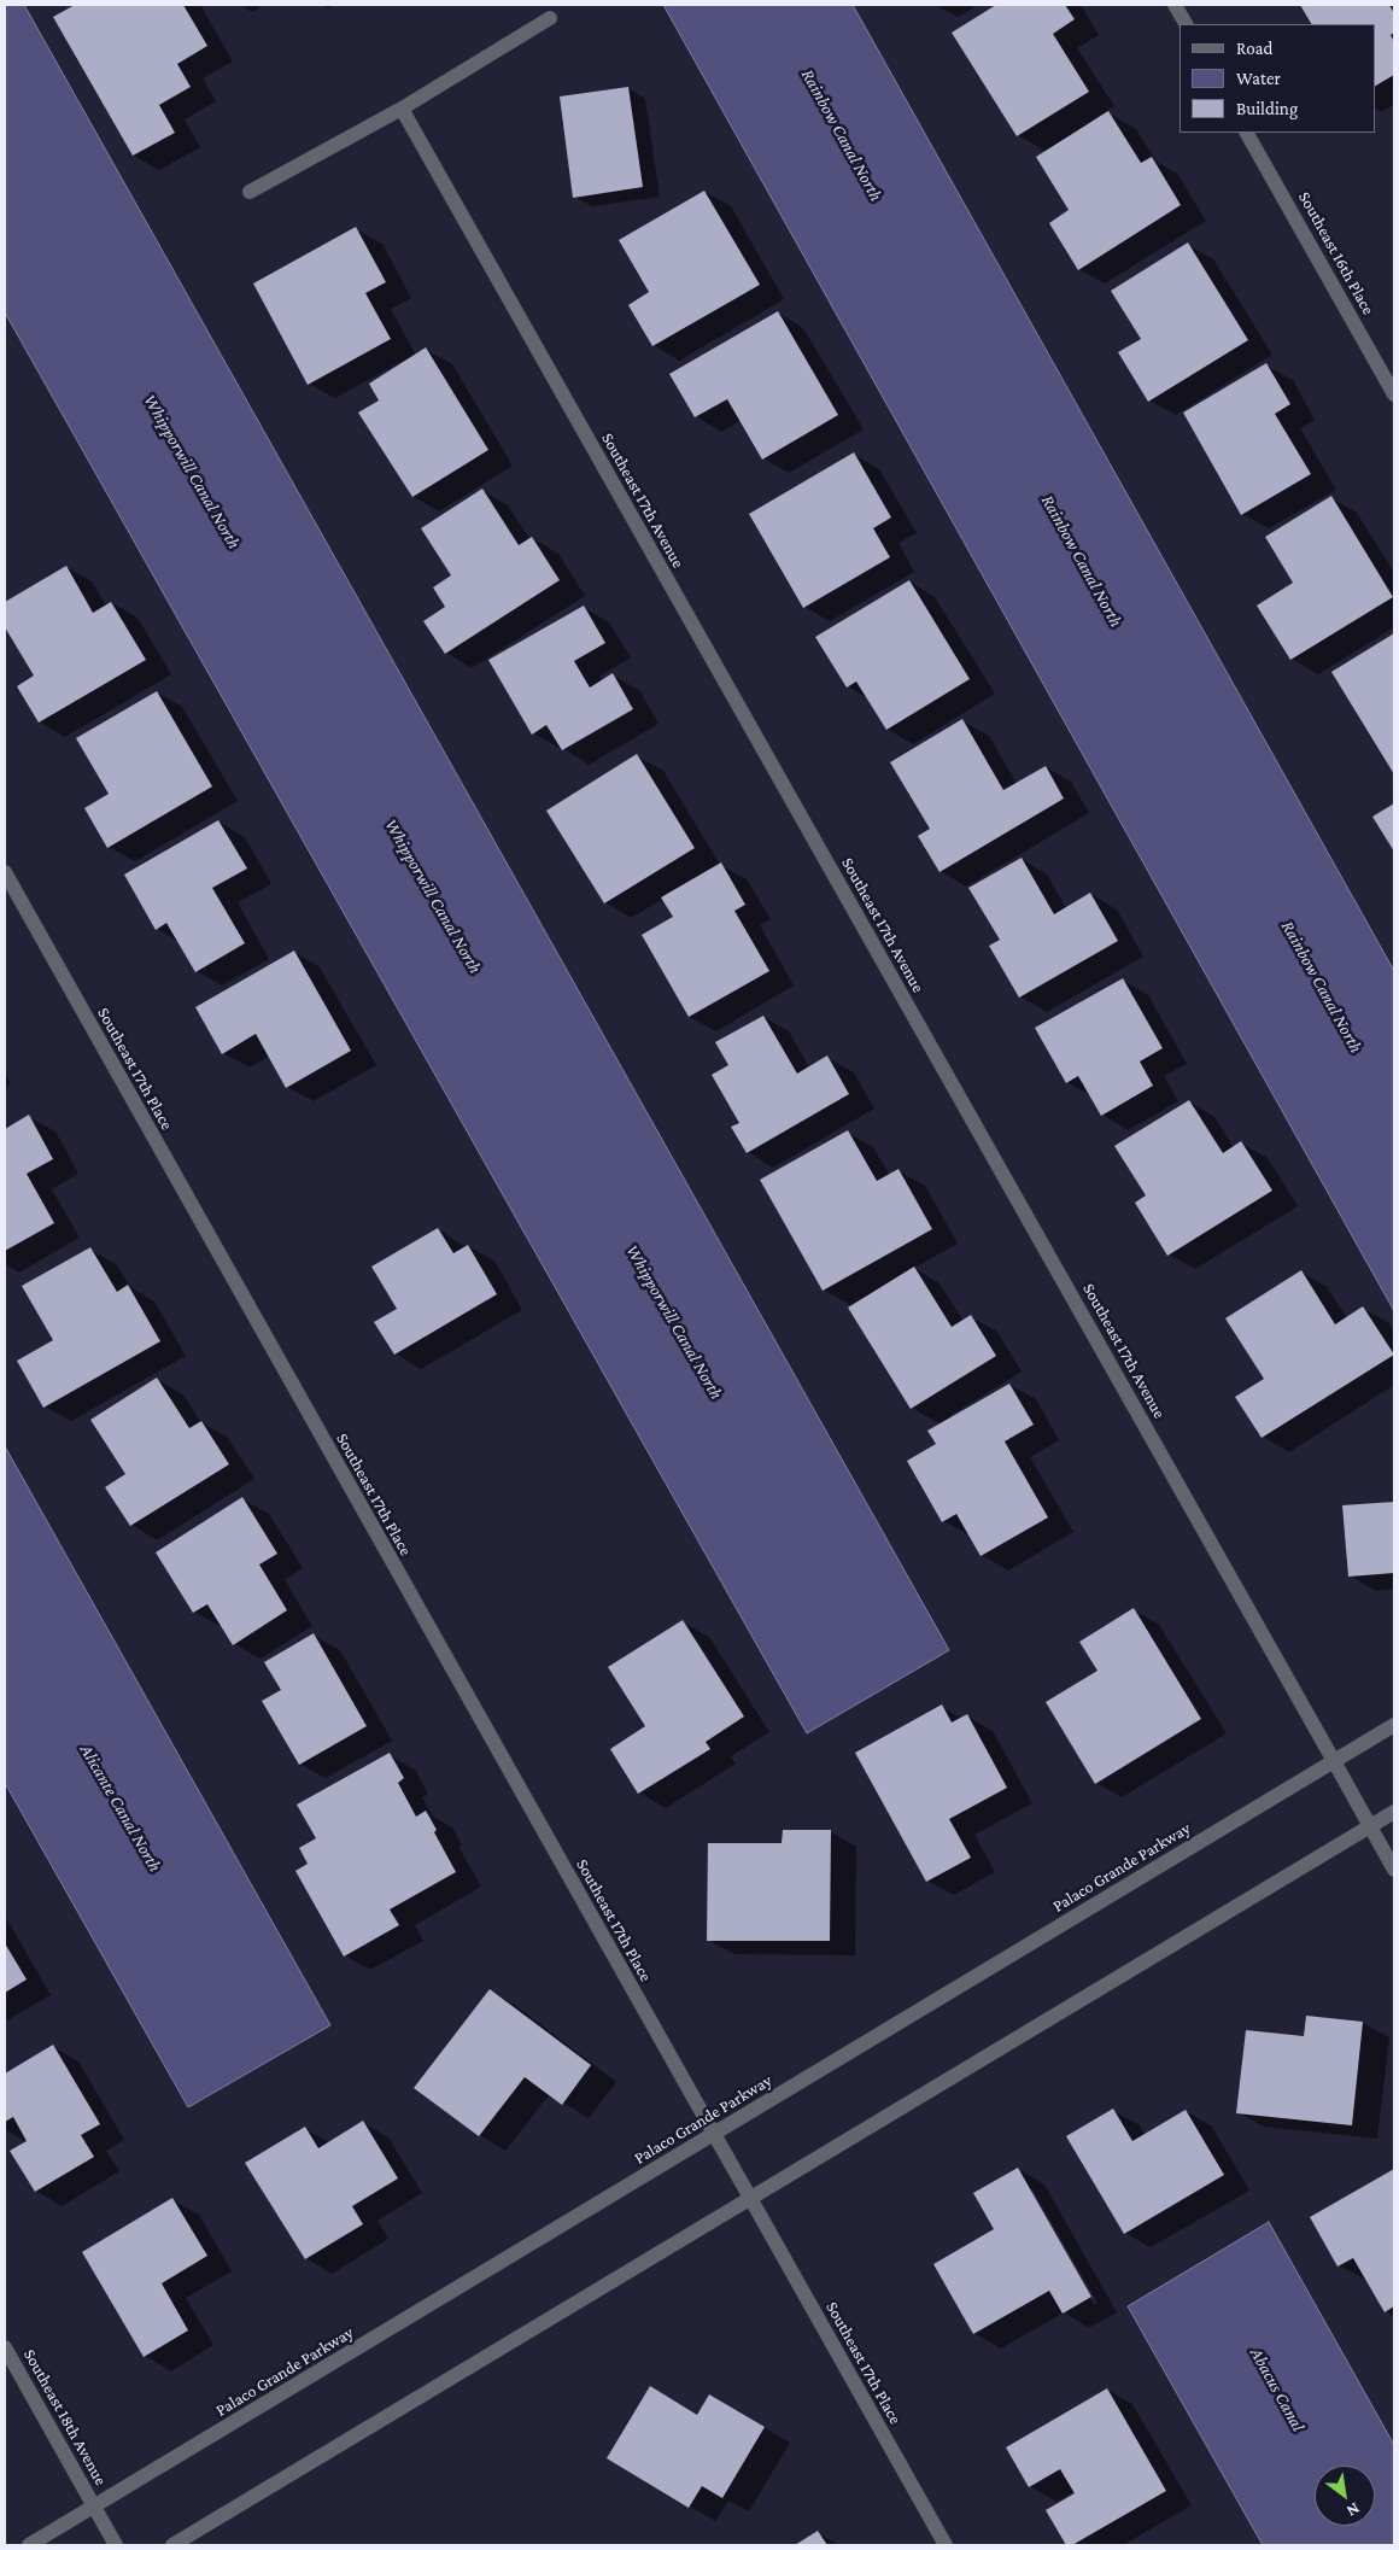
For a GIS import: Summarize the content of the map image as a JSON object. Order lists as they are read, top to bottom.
{
  "streets": {
    "street": [
      "Southeast 16th Place",
      "Southeast 17th Avenue",
      "Southeast 17th Place",
      "Palaco Grande Parkway",
      "Southeast 18th Avenue"
    ]
  },
  "crossings": [
    ["Southeast 17th Avenue", "Palaco Grande Parkway"],
    ["Southeast 17th Place", "Palaco Grande Parkway"],
    ["Palaco Grande Parkway", "Southeast 18th Avenue"]
  ],
  "water": [
    "Rainbow Canal North",
    "Whipporwill Canal North",
    "Alicante Canal North",
    "Abacus Canal"
  ],
  "legend": ["Road", "Water", "Building"],
  "north": "bottom right"
}
